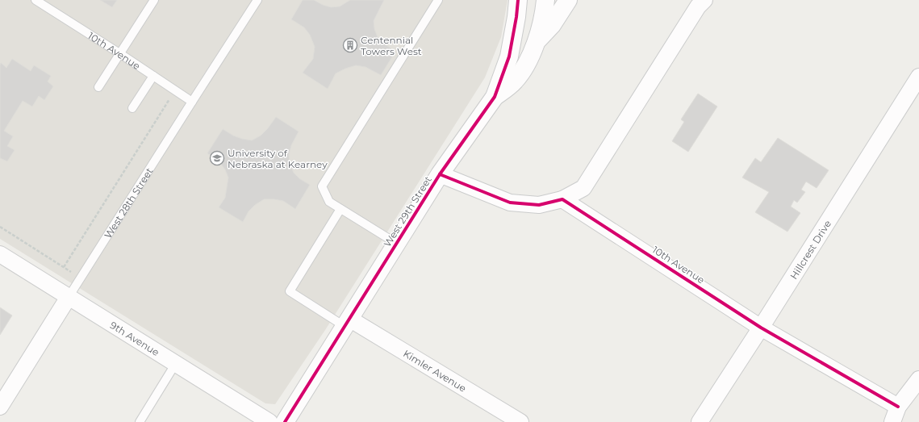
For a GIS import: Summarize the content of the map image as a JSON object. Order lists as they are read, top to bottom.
{
  "streets": {
    "street": [
      "10th Avenue",
      "West 28th Street",
      "West 29th Street",
      "Hillcrest Drive",
      "9th Avenue",
      "Kimler Avenue"
    ]
  },
  "crossings": [
    ["10th Avenue", "West 28th Street"],
    ["10th Avenue", "Hillcrest Drive"],
    ["West 28th Street", "9th Avenue"],
    ["West 29th Street", "Kimler Avenue"]
  ],
  "places": {
    "building": ["Centennial Towers West"],
    "school or university": ["University of Nebraska at Kearney"]
  }
}
